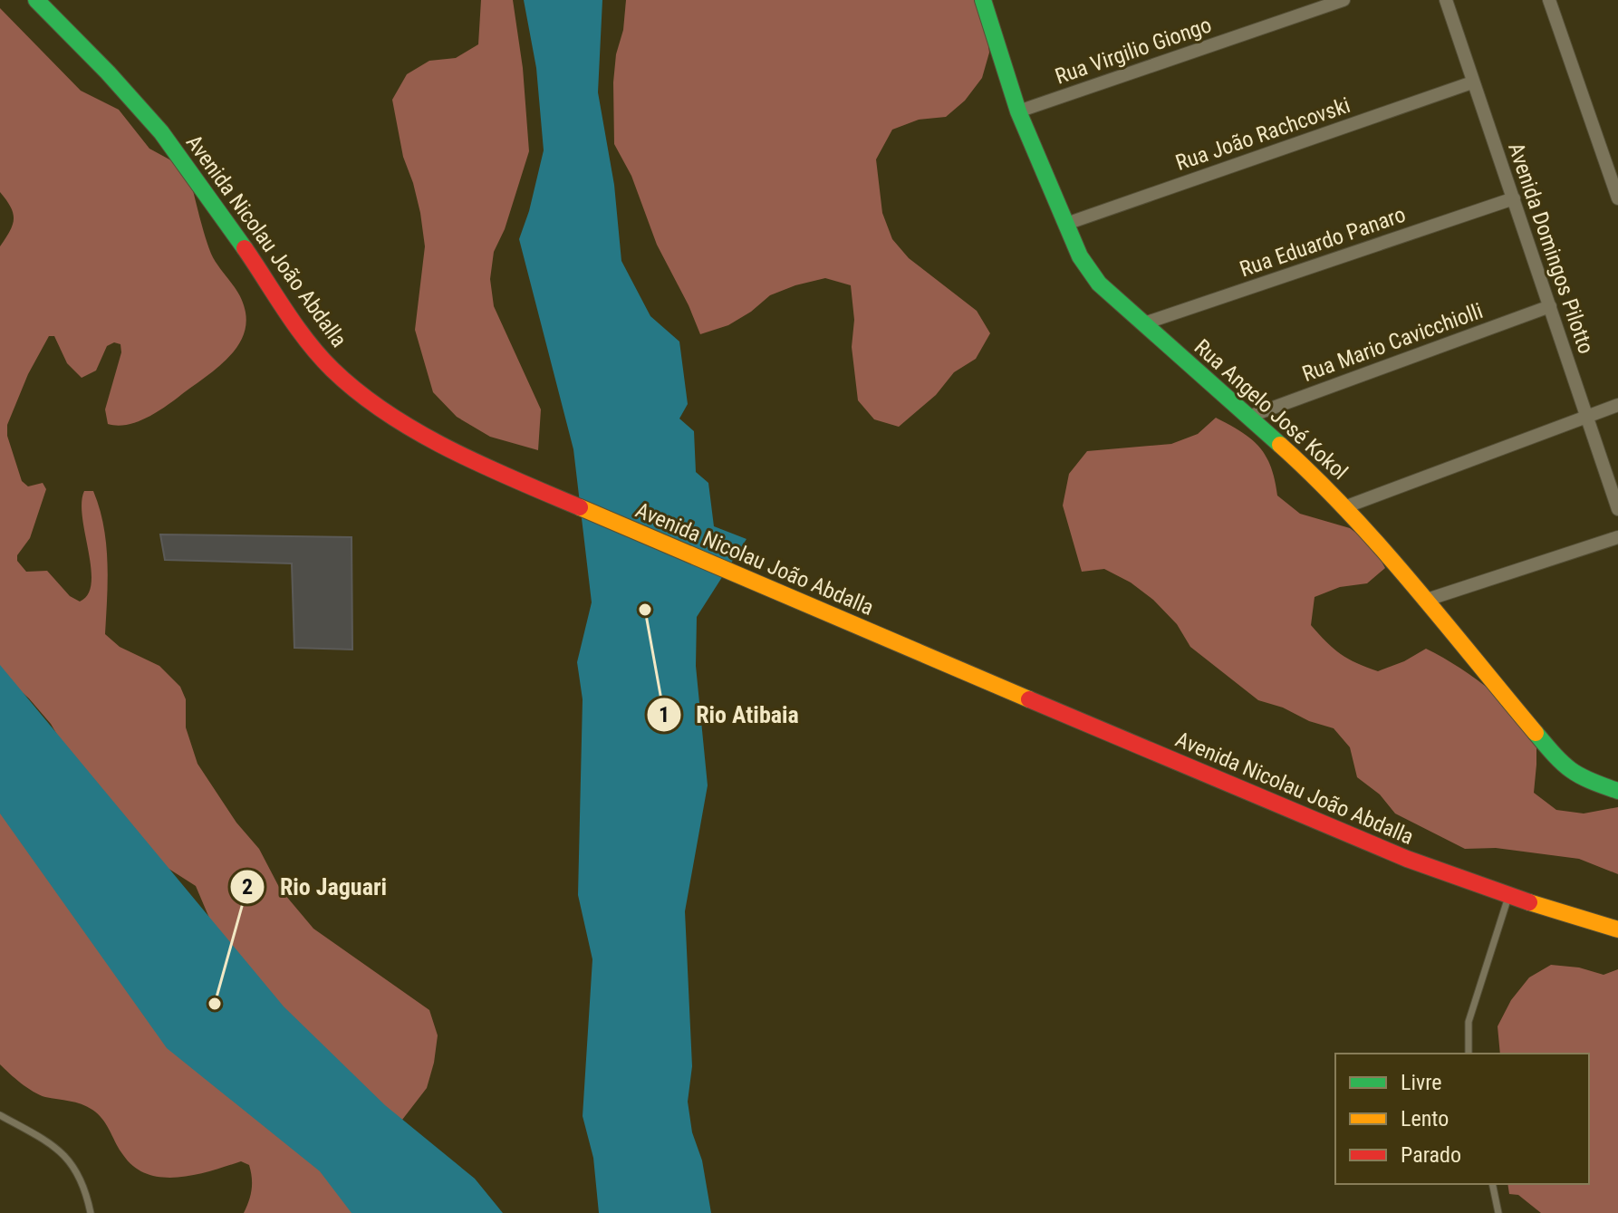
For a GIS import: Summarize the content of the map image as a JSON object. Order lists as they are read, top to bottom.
{
  "streets": {
    "main road": ["Avenida Nicolau João Abdalla", "Rua Angelo José Kokol"],
    "street": [
      "Rua Virgilio Giongo",
      "Rua João Rachcovski",
      "Rua Eduardo Panaro",
      "Avenida Domingos Pilotto",
      "Rua Mario Cavicchiolli"
    ]
  },
  "crossings": [
    ["Rua Virgilio Giongo", "Rua Angelo José Kokol"],
    ["Rua João Rachcovski", "Avenida Domingos Pilotto"],
    ["Rua João Rachcovski", "Rua Angelo José Kokol"],
    ["Rua Eduardo Panaro", "Avenida Domingos Pilotto"],
    ["Rua Eduardo Panaro", "Rua Angelo José Kokol"],
    ["Avenida Domingos Pilotto", "Rua Mario Cavicchiolli"],
    ["Rua Mario Cavicchiolli", "Rua Angelo José Kokol"]
  ],
  "places": ["Rio Atibaia", "Rio Jaguari"],
  "legend": ["Livre", "Lento", "Parado"]
}
